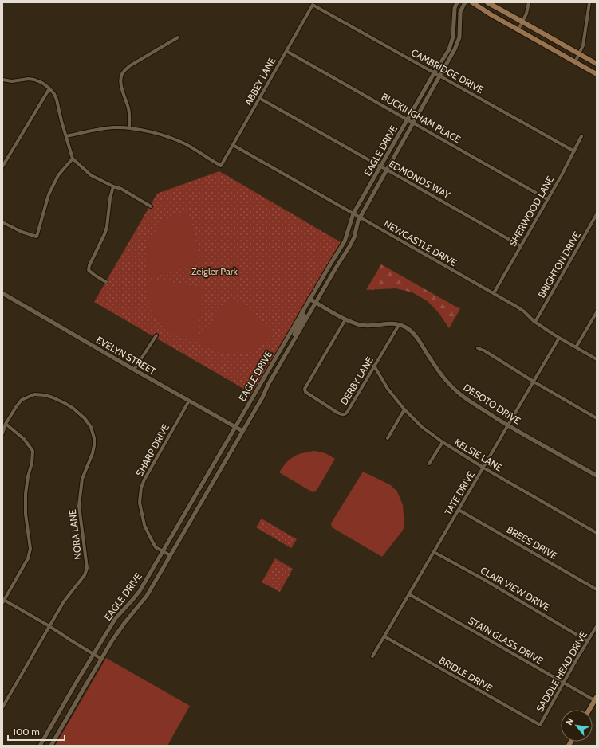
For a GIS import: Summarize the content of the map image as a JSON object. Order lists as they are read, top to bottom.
{
  "streets": {
    "street": [
      "CAMBRIDGE DRIVE",
      "ABBEY LANE",
      "BUCKINGHAM PLACE",
      "EAGLE DRIVE",
      "EDMONDS WAY",
      "SHERWOOD LANE",
      "NEWCASTLE DRIVE",
      "BRIGHTON DRIVE",
      "EVELYN STREET",
      "DERBY LANE",
      "DESOTO DRIVE",
      "SHARP DRIVE",
      "KELSIE LANE",
      "TATE DRIVE",
      "NORA LANE",
      "BREES DRIVE",
      "CLAIR VIEW DRIVE",
      "STAIN GLASS DRIVE",
      "SADDLE HEAD DRIVE",
      "BRIDLE DRIVE"
    ]
  },
  "crossings": [
    ["CAMBRIDGE DRIVE", "ABBEY LANE"],
    ["CAMBRIDGE DRIVE", "EAGLE DRIVE"],
    ["CAMBRIDGE DRIVE", "SHERWOOD LANE"],
    ["ABBEY LANE", "BUCKINGHAM PLACE"],
    ["ABBEY LANE", "EDMONDS WAY"],
    ["ABBEY LANE", "NEWCASTLE DRIVE"],
    ["BUCKINGHAM PLACE", "EAGLE DRIVE"],
    ["BUCKINGHAM PLACE", "SHERWOOD LANE"],
    ["EAGLE DRIVE", "EDMONDS WAY"],
    ["EAGLE DRIVE", "NEWCASTLE DRIVE"],
    ["EAGLE DRIVE", "EVELYN STREET"],
    ["EAGLE DRIVE", "DESOTO DRIVE"],
    ["EAGLE DRIVE", "SHARP DRIVE"],
    ["EDMONDS WAY", "SHERWOOD LANE"],
    ["SHERWOOD LANE", "NEWCASTLE DRIVE"],
    ["NEWCASTLE DRIVE", "BRIGHTON DRIVE"],
    ["NEWCASTLE DRIVE", "TATE DRIVE"],
    ["EVELYN STREET", "SHARP DRIVE"],
    ["DERBY LANE", "DESOTO DRIVE"],
    ["DERBY LANE", "KELSIE LANE"],
    ["DESOTO DRIVE", "TATE DRIVE"],
    ["KELSIE LANE", "TATE DRIVE"],
    ["TATE DRIVE", "BREES DRIVE"],
    ["TATE DRIVE", "CLAIR VIEW DRIVE"],
    ["TATE DRIVE", "STAIN GLASS DRIVE"],
    ["TATE DRIVE", "BRIDLE DRIVE"],
    ["CLAIR VIEW DRIVE", "SADDLE HEAD DRIVE"],
    ["STAIN GLASS DRIVE", "SADDLE HEAD DRIVE"],
    ["SADDLE HEAD DRIVE", "BRIDLE DRIVE"]
  ],
  "parks": ["Zeigler Park"],
  "scale_bar": "100 m",
  "north": "top left"
}
